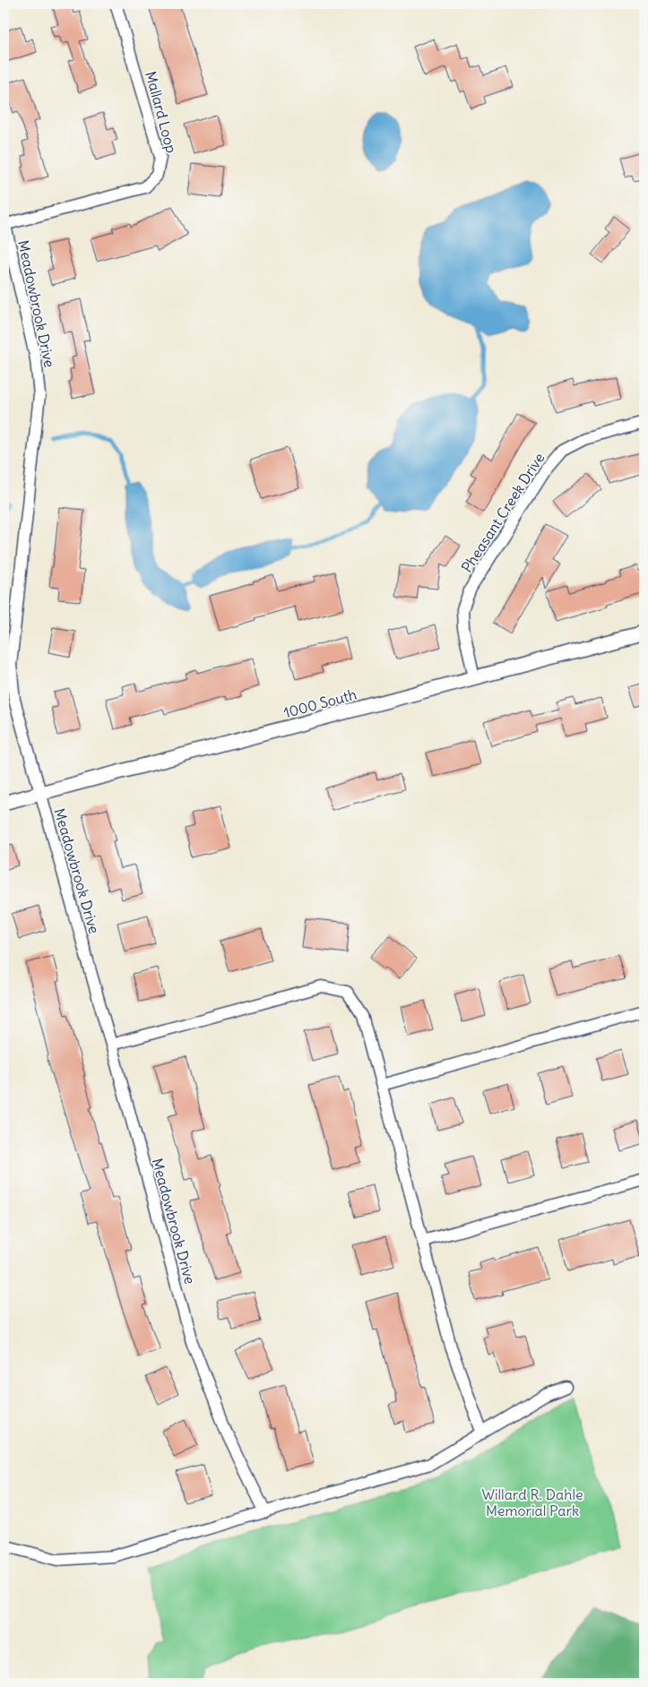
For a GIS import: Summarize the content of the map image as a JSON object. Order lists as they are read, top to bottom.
{
  "streets": {
    "street": [
      "Mallard Loop",
      "Meadowbrook Drive",
      "Pheasant Creek Drive",
      "1000 South"
    ]
  },
  "crossings": [
    ["Mallard Loop", "Meadowbrook Drive"],
    ["Meadowbrook Drive", "1000 South"],
    ["Pheasant Creek Drive", "1000 South"]
  ],
  "parks": ["Willard R. Dahle Memorial Park"]
}
